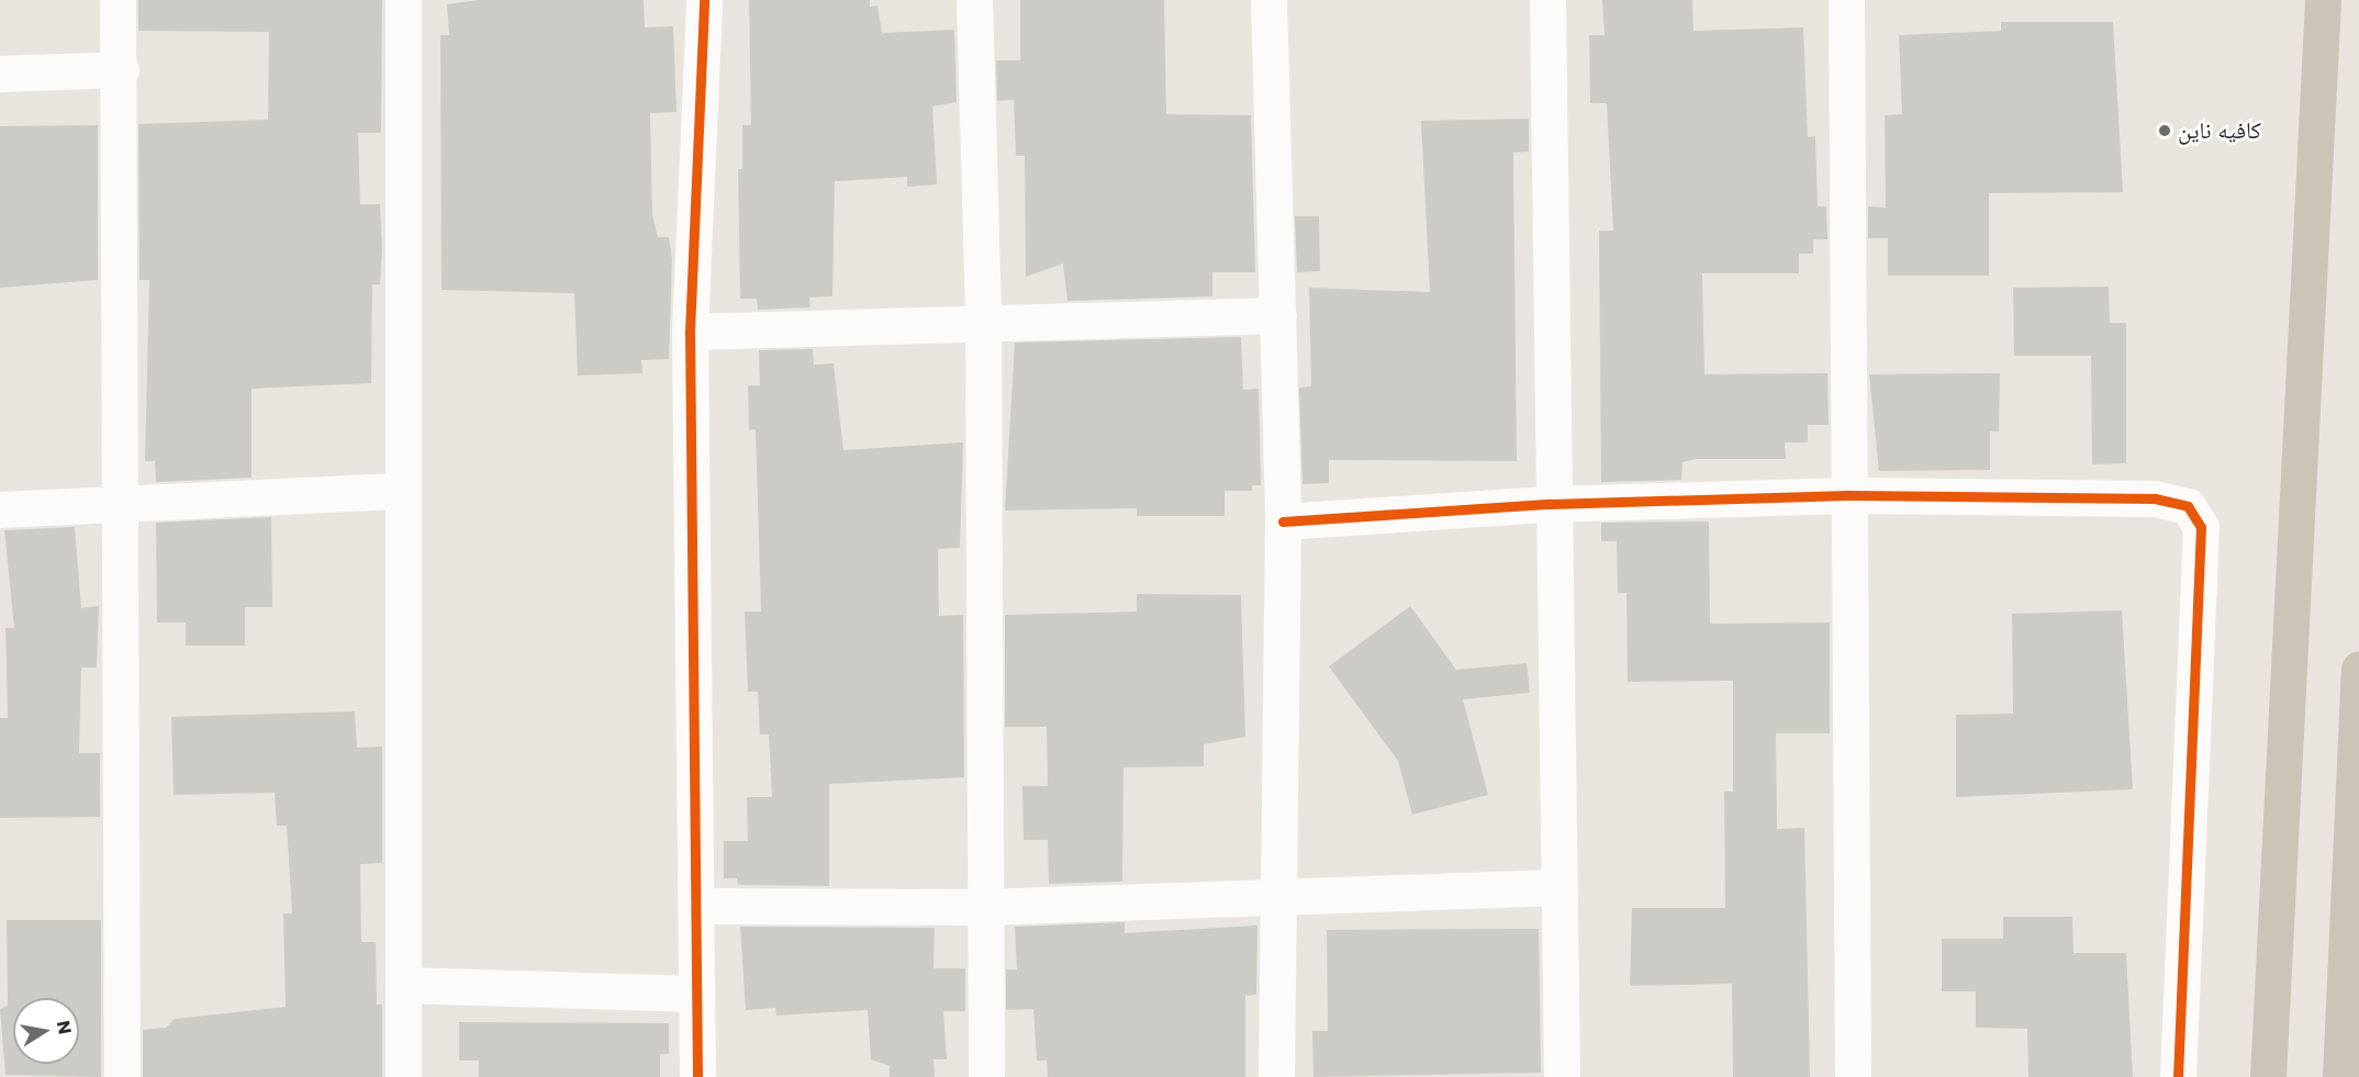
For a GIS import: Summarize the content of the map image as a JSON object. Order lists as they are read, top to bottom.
{
  "places": ["كافيه ناين"],
  "north": "right"
}
